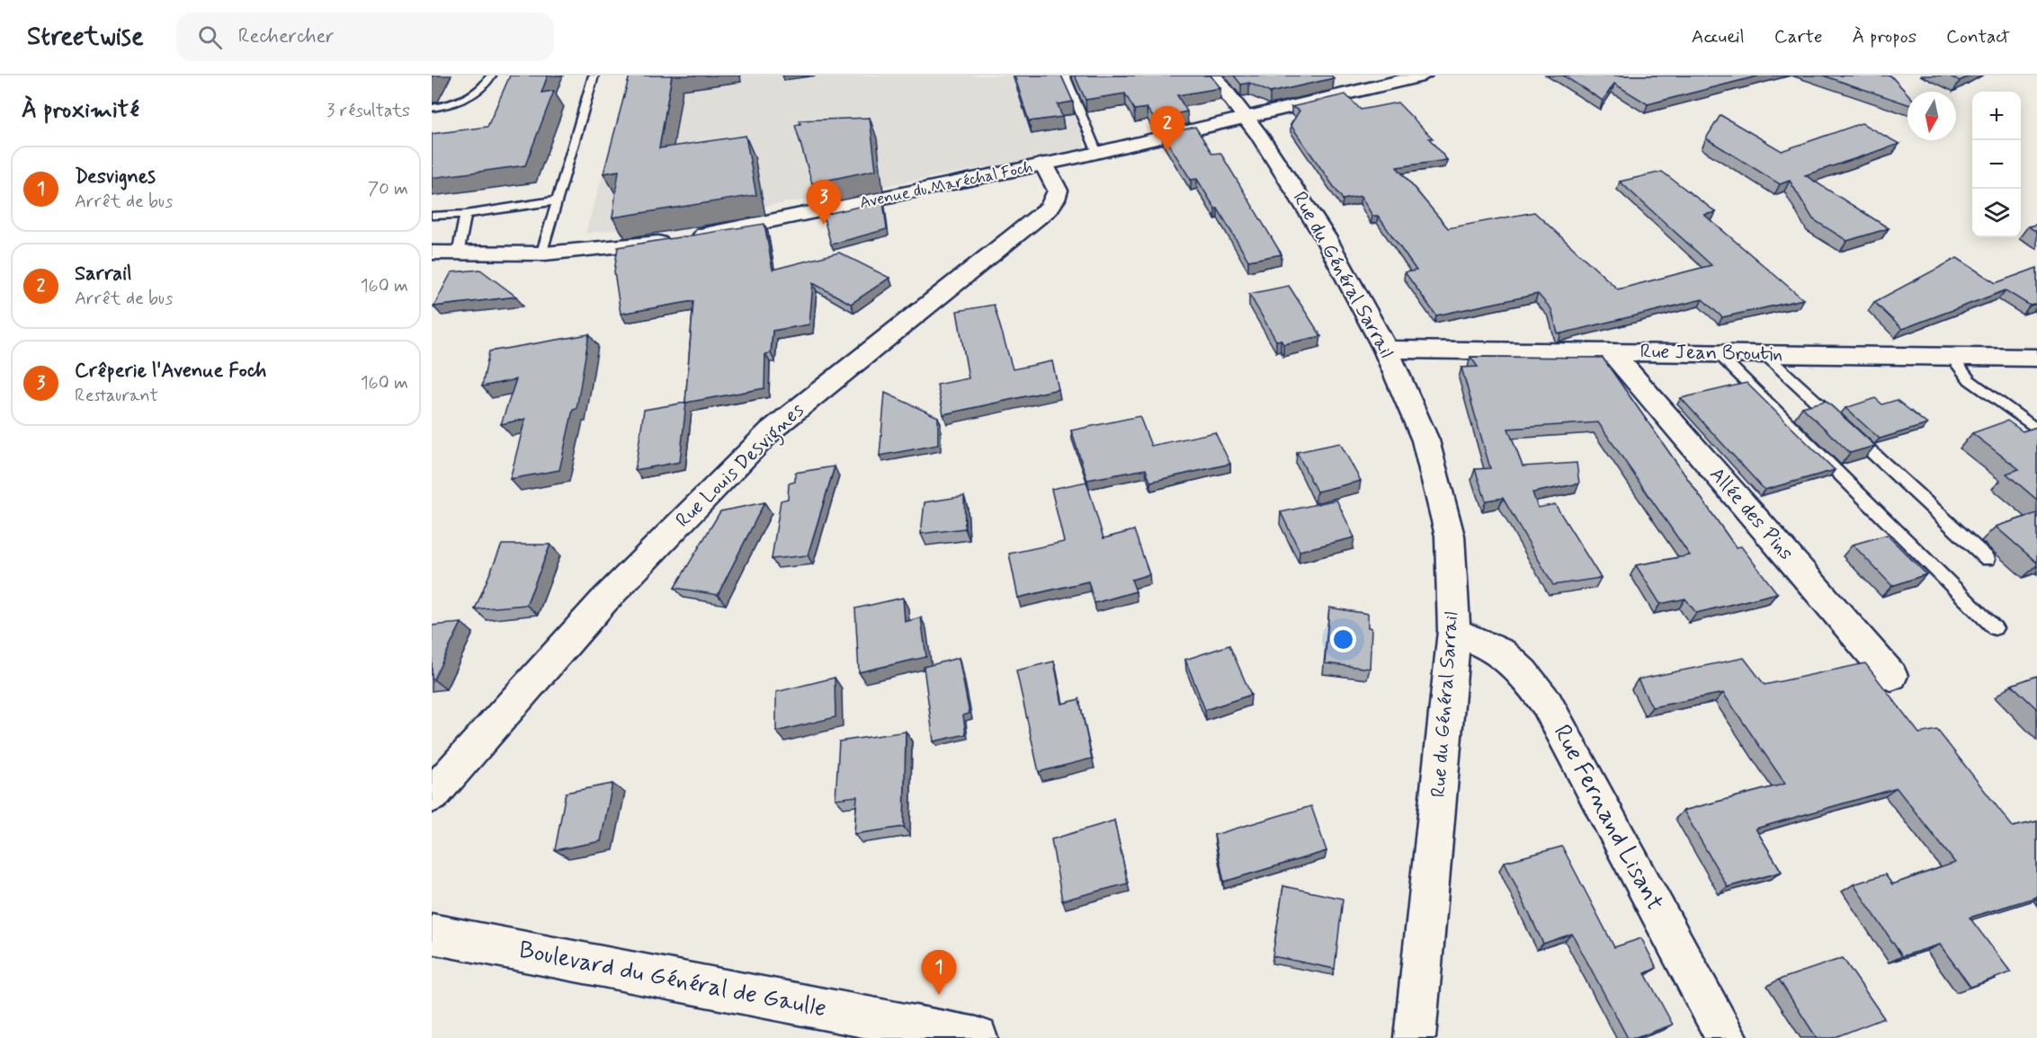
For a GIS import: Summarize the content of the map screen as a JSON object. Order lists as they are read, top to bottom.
{
  "streets": {
    "street": [
      "Avenue du Maréchal Foch",
      "Rue du Général Sarrail",
      "Rue Jean Broutin",
      "Rue Louis Desvignes",
      "Allée des Pins",
      "Rue Fernand Lisant",
      "Boulevard du Général de Gaulle"
    ]
  },
  "crossings": [
    ["Avenue du Maréchal Foch", "Rue du Général Sarrail"],
    ["Avenue du Maréchal Foch", "Rue Louis Desvignes"],
    ["Rue du Général Sarrail", "Rue Jean Broutin"],
    ["Rue du Général Sarrail", "Rue Fernand Lisant"],
    ["Rue Jean Broutin", "Allée des Pins"]
  ],
  "north": "bottom",
  "page": {
    "header": "Streetwise",
    "search": "Rechercher",
    "nav": [
      "Accueil",
      "Carte",
      "À propos",
      "Contact"
    ],
    "heading": ["À proximité", "3 résultats"],
    "map_buttons": ["+", "−"],
    "pins": ["2", "3", "1"],
    "list": [
      {
        "mark": "1",
        "name": "Desvignes",
        "note": "Arrêt de bus",
        "value": "70 m"
      },
      {
        "mark": "2",
        "name": "Sarrail",
        "note": "Arrêt de bus",
        "value": "160 m"
      },
      {
        "mark": "3",
        "name": "Crêperie l'Avenue Foch",
        "note": "Restaurant",
        "value": "160 m"
      }
    ]
  }
}
